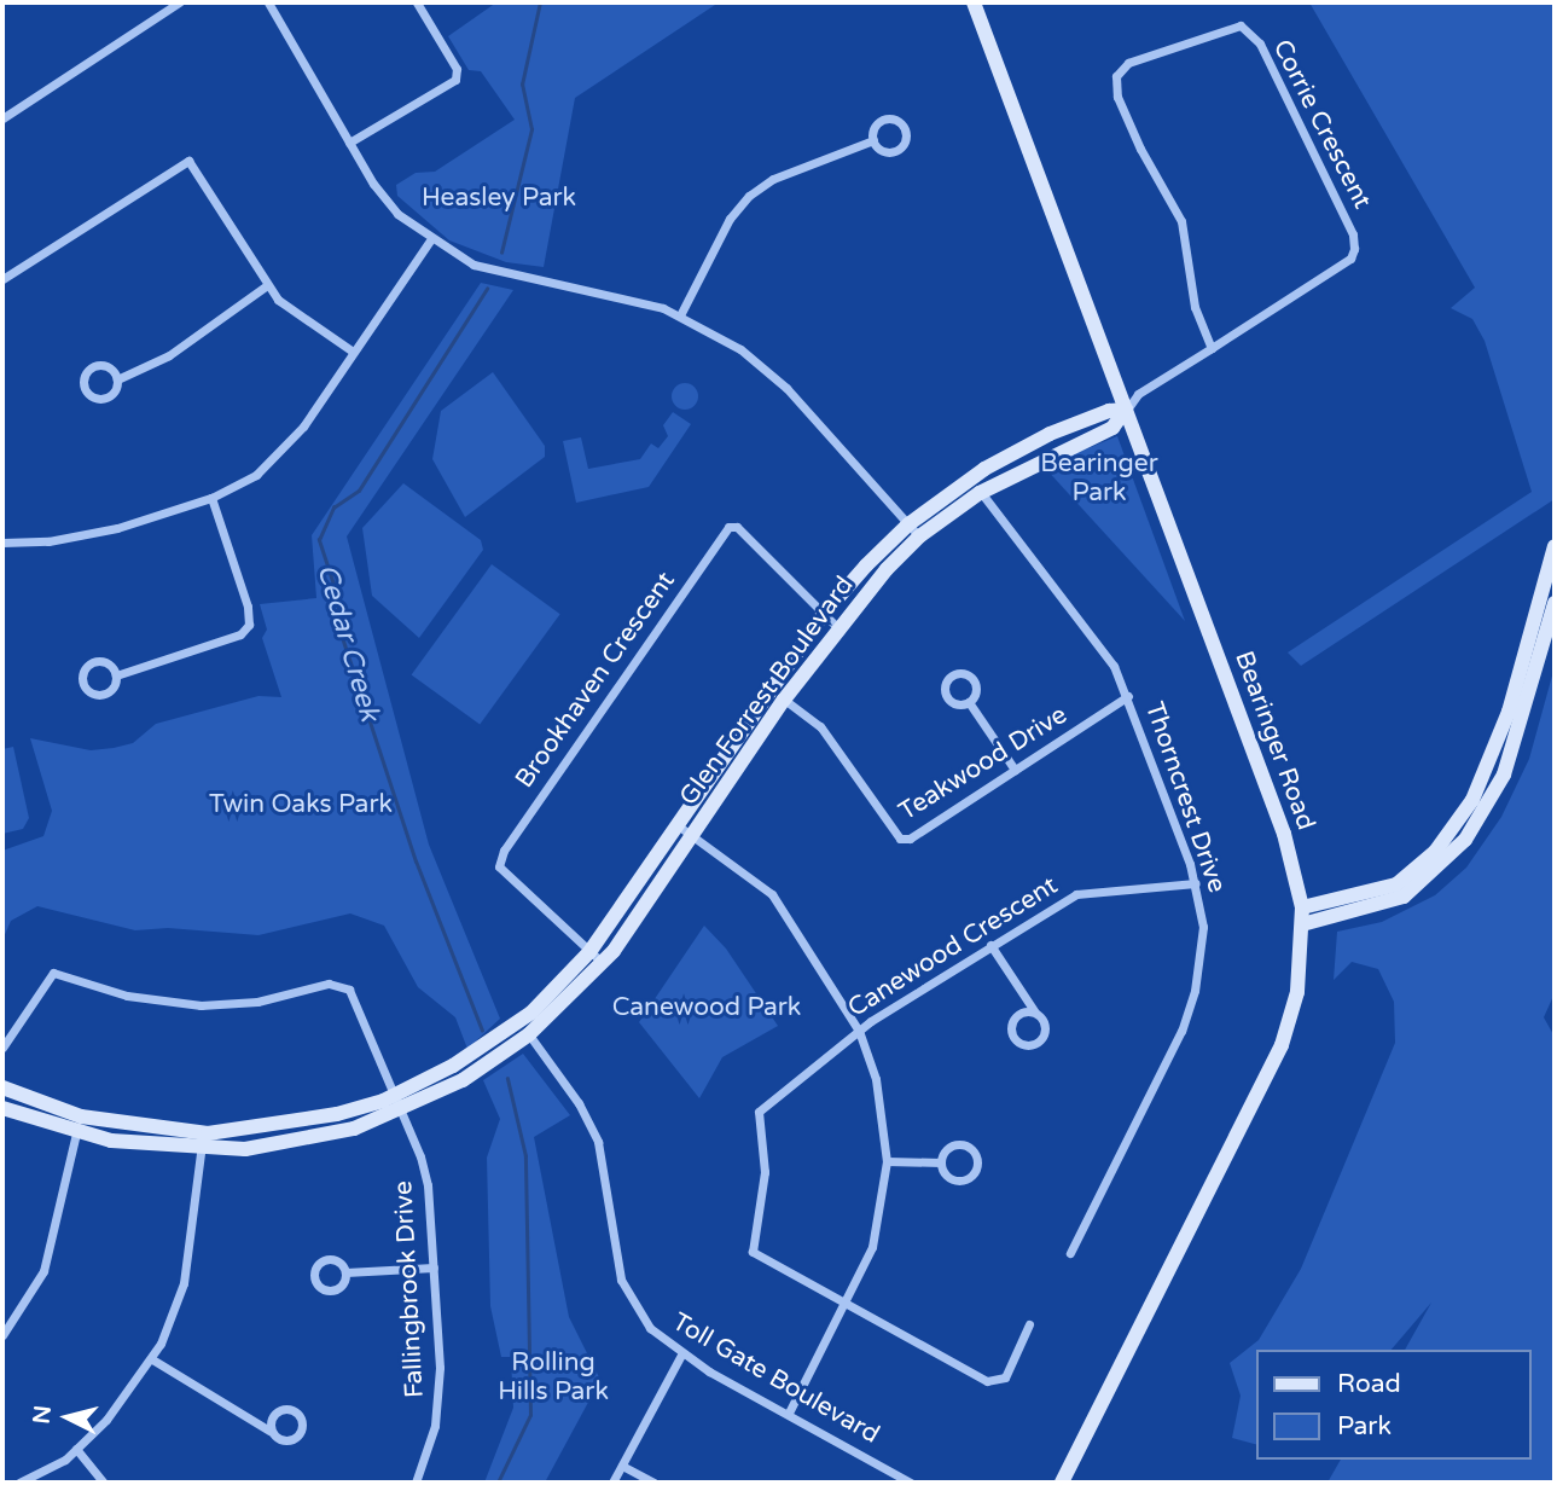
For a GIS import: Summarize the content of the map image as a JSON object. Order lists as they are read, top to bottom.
{
  "streets": {
    "street": [
      "Corrie Crescent",
      "Brookhaven Crescent",
      "Glen Forrest Boulevard",
      "Bearinger Road",
      "Teakwood Drive",
      "Thorncrest Drive",
      "Canewood Crescent",
      "Fallingbrook Drive",
      "Toll Gate Boulevard"
    ]
  },
  "crossings": [
    ["Corrie Crescent", "Glen Forrest Boulevard"],
    ["Corrie Crescent", "Bearinger Road"],
    ["Brookhaven Crescent", "Glen Forrest Boulevard"],
    ["Glen Forrest Boulevard", "Bearinger Road"],
    ["Glen Forrest Boulevard", "Teakwood Drive"],
    ["Glen Forrest Boulevard", "Thorncrest Drive"],
    ["Glen Forrest Boulevard", "Fallingbrook Drive"],
    ["Glen Forrest Boulevard", "Toll Gate Boulevard"],
    ["Teakwood Drive", "Thorncrest Drive"],
    ["Thorncrest Drive", "Canewood Crescent"]
  ],
  "water": ["Cedar Creek"],
  "parks": [
    "Heasley Park",
    "Bearinger Park",
    "Twin Oaks Park",
    "Canewood Park",
    "Rolling Hills Park"
  ],
  "legend": ["Road", "Park"],
  "north": "left"
}
